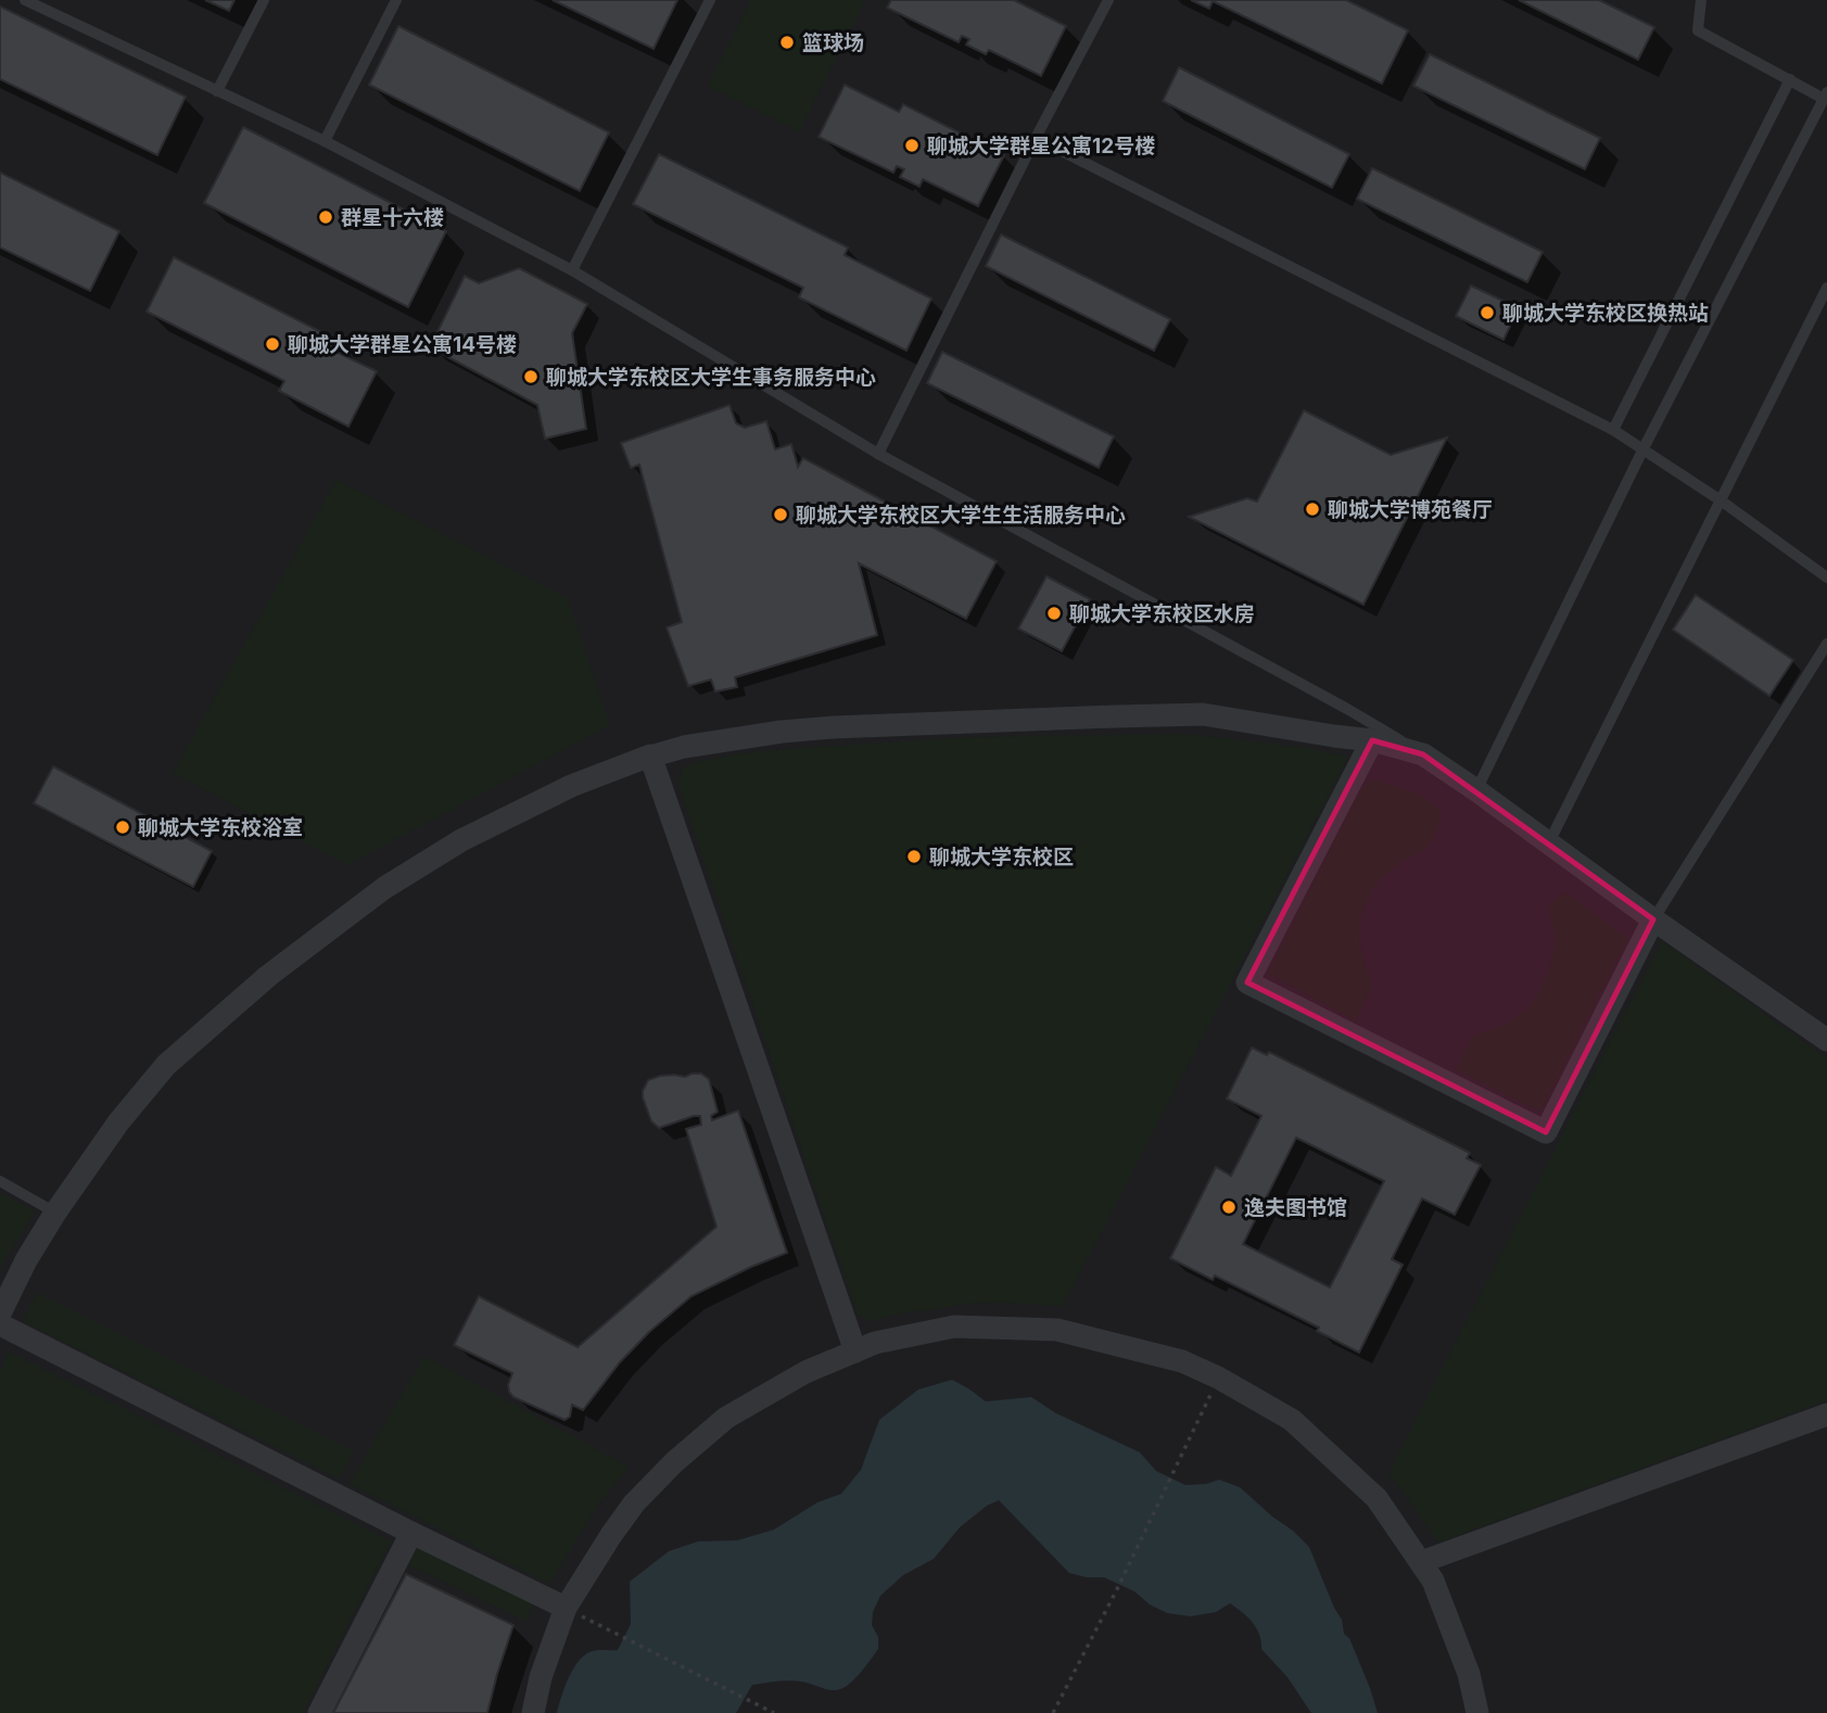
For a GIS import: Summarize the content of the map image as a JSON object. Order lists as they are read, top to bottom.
{
  "places": [
    "篮球场",
    "聊城大学群星公寓12号楼",
    "群星十六楼",
    "聊城大学东校区换热站",
    "聊城大学群星公寓14号楼",
    "聊城大学东校区大学生事务服务中心",
    "聊城大学博苑餐厅",
    "聊城大学东校区大学生生活服务中心",
    "聊城大学东校区水房",
    "聊城大学东校浴室",
    "聊城大学东校区",
    "逸夫图书馆"
  ]
}
